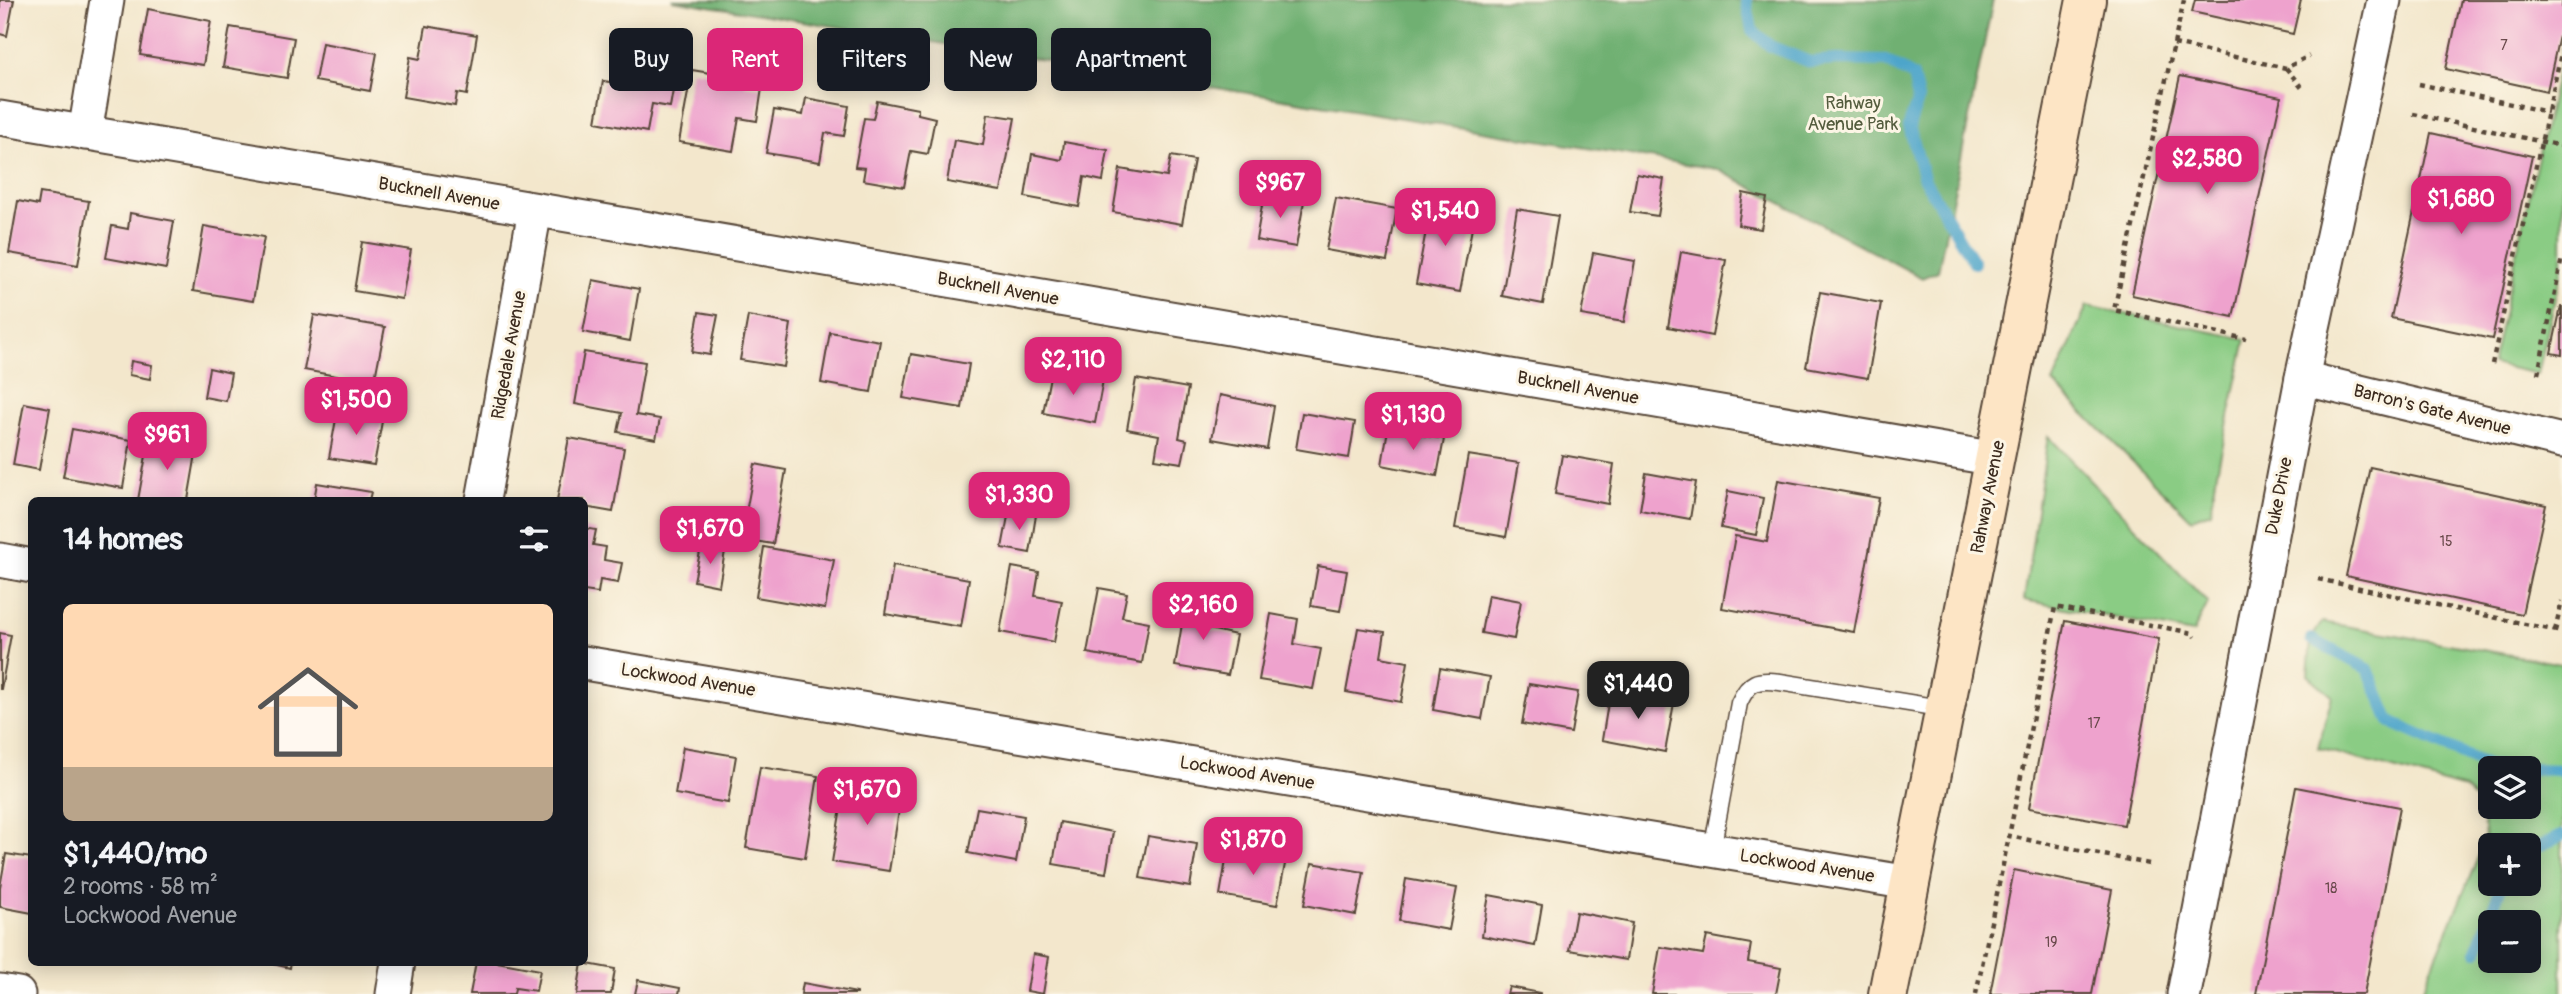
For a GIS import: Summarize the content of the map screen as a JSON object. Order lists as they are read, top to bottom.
{
  "streets": {
    "street": [
      "Bucknell Avenue",
      "Ridgedale Avenue",
      "Barron's Gate Avenue",
      "Duke Drive",
      "Rahway Avenue",
      "Lockwood Avenue"
    ]
  },
  "crossings": [
    ["Bucknell Avenue", "Ridgedale Avenue"],
    ["Bucknell Avenue", "Rahway Avenue"],
    ["Barron's Gate Avenue", "Duke Drive"],
    ["Rahway Avenue", "Lockwood Avenue"]
  ],
  "parks": ["Rahway Avenue Park"],
  "house_numbers": [
    "7",
    "15",
    "17",
    "18",
    "19"
  ],
  "page": {
    "chip": [
      "Buy",
      "Rent",
      "Filters",
      "New",
      "Apartment"
    ],
    "price": [
      "$2,580",
      "$967",
      "$1,680",
      "$1,540",
      "$2,110",
      "$1,500",
      "$1,130",
      "$961",
      "$1,330",
      "$1,670",
      "$2,160",
      "$1,440",
      "$1,670",
      "$1,870"
    ],
    "heading": "14 homes",
    "list": [
      {
        "name": "$1,440/mo",
        "note": "2 rooms · 58 m² · Lockwood Avenue"
      }
    ],
    "map_buttons": ["+", "−"]
  }
}
